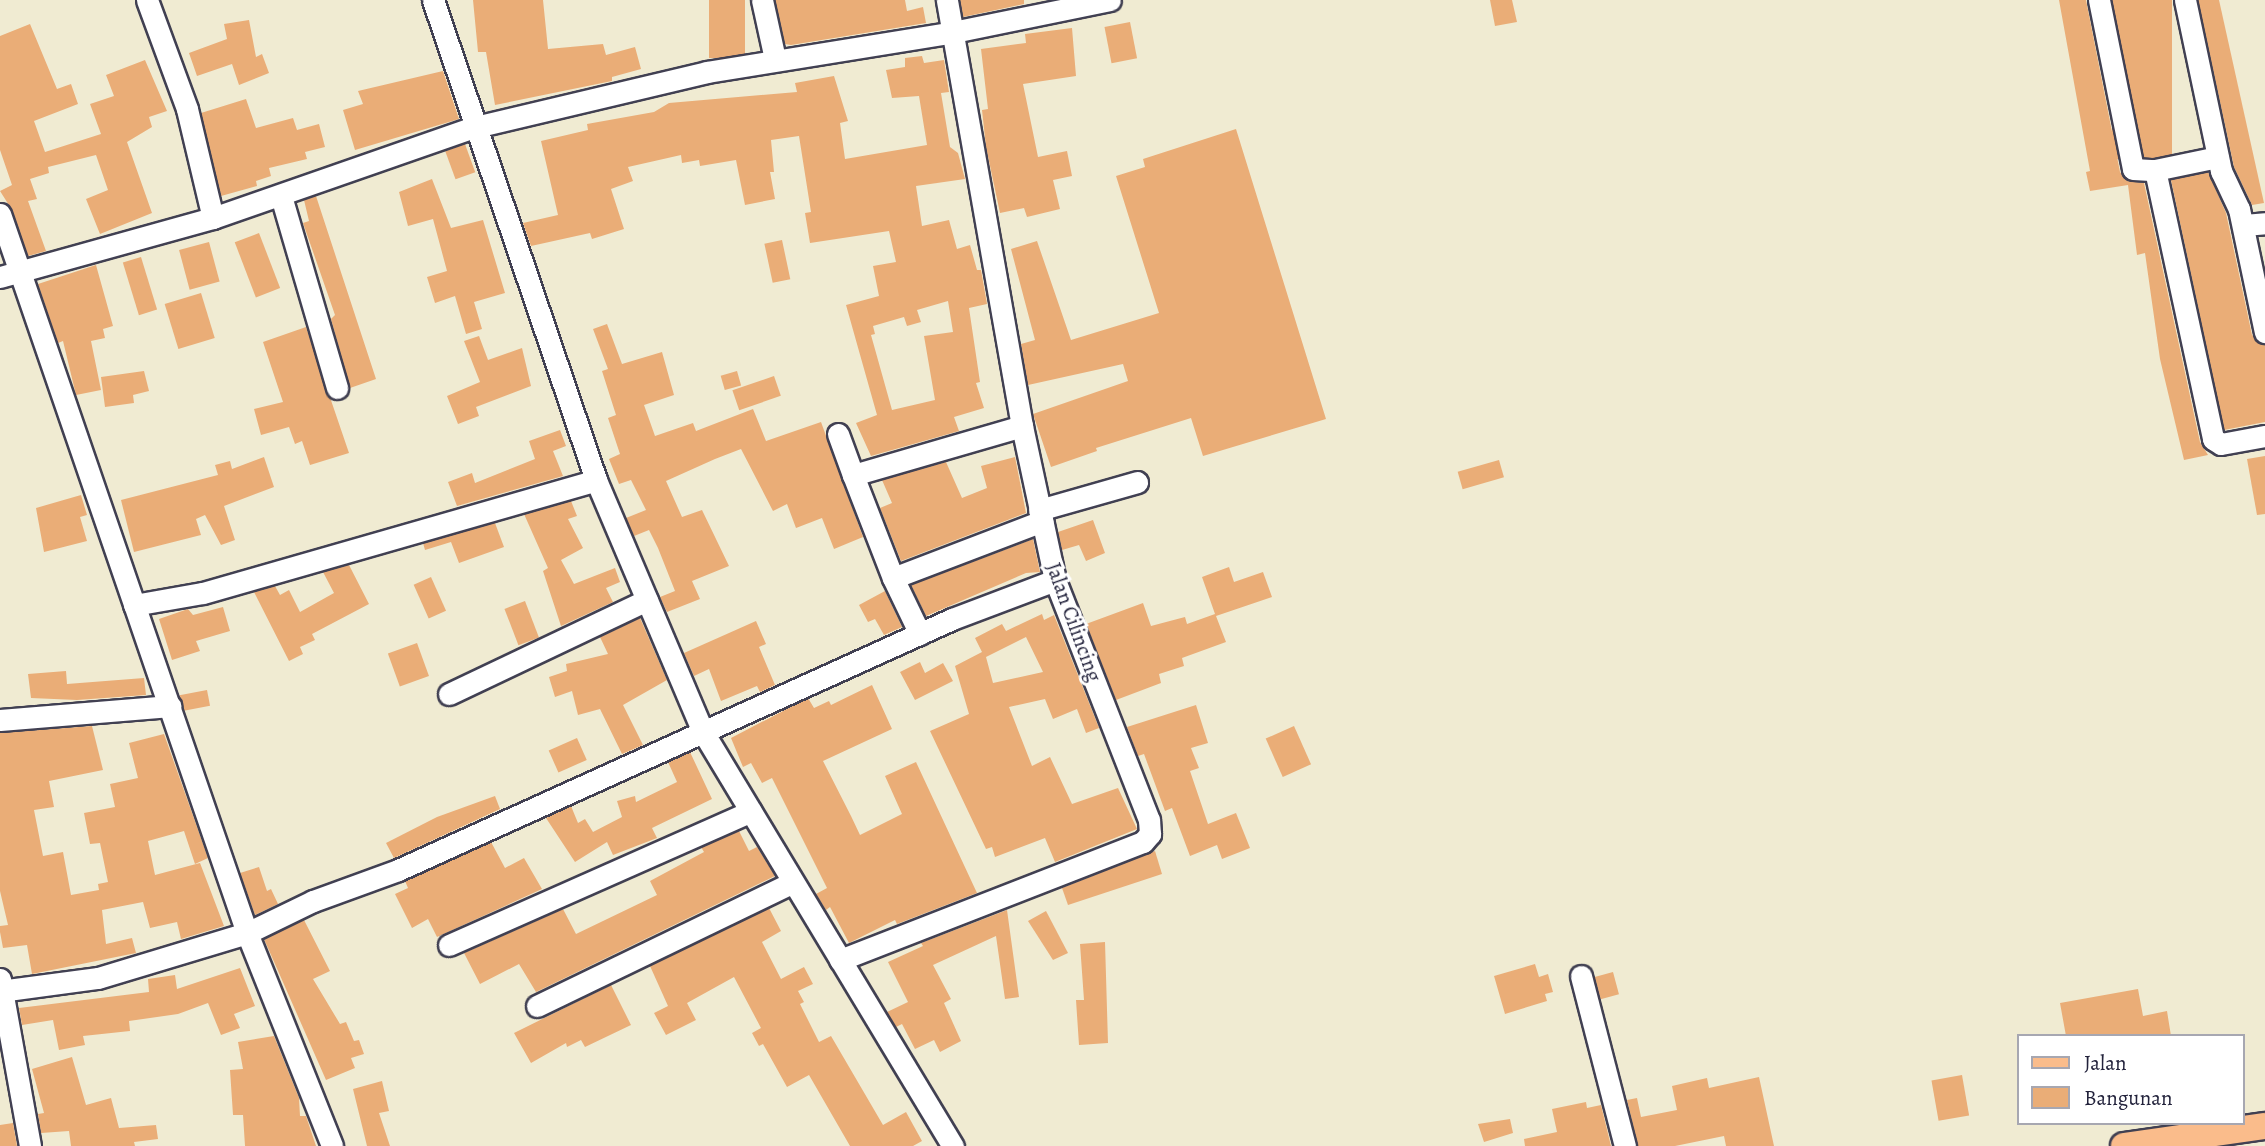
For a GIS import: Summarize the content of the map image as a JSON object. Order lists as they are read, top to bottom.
{
  "streets": {
    "street": ["Jalan Cilincing"]
  },
  "legend": ["Jalan", "Bangunan"]
}
